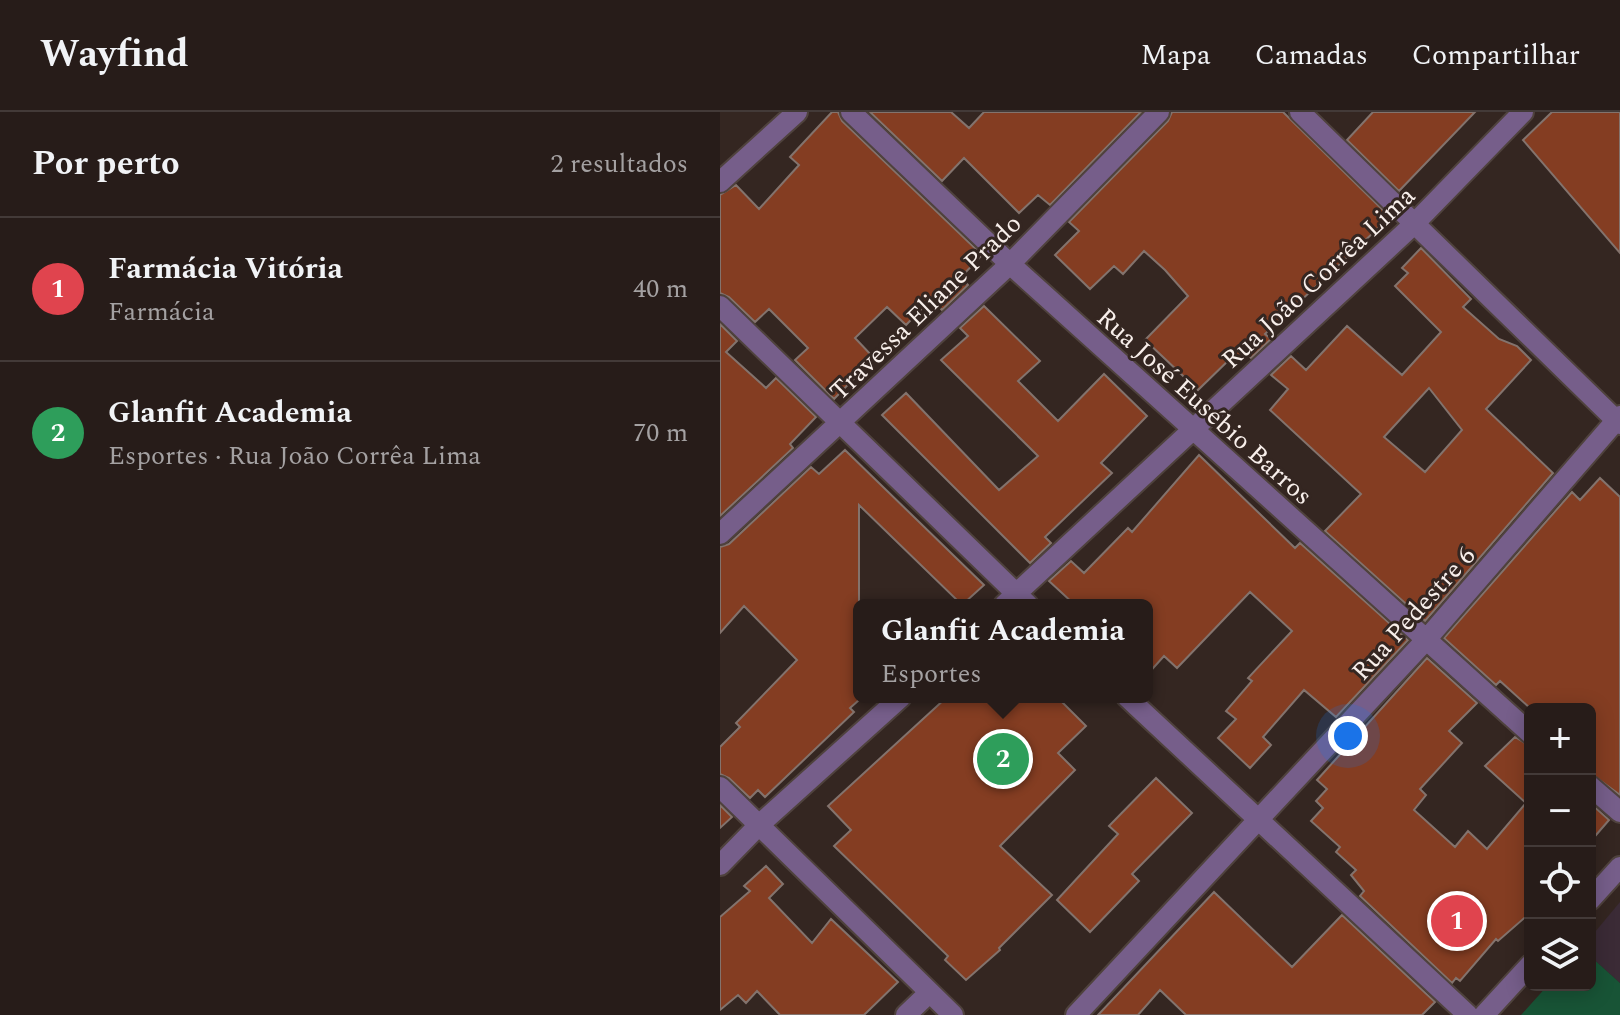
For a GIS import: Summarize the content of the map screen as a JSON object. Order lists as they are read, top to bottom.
{
  "streets": {
    "street": [
      "Rua João Corrêa Lima",
      "Travessa Eliane Prado",
      "Rua José Eusébio Barros",
      "Rua Pedestre 6"
    ]
  },
  "crossings": [
    ["Rua João Corrêa Lima", "Rua José Eusébio Barros"],
    ["Travessa Eliane Prado", "Rua José Eusébio Barros"],
    ["Rua José Eusébio Barros", "Rua Pedestre 6"]
  ],
  "page": {
    "header": "Wayfind",
    "nav": ["Mapa", "Camadas", "Compartilhar"],
    "heading": ["Por perto", "2 resultados"],
    "list": [
      {
        "mark": "1",
        "name": "Farmácia Vitória",
        "note": "Farmácia",
        "value": "40 m"
      },
      {
        "mark": "2",
        "name": "Glanfit Academia",
        "note": "Esportes · Rua João Corrêa Lima",
        "value": "70 m"
      }
    ],
    "popup": ["Glanfit Academia", "Esportes"],
    "map_buttons": ["+", "−"],
    "pins": ["2", "1"]
  }
}
